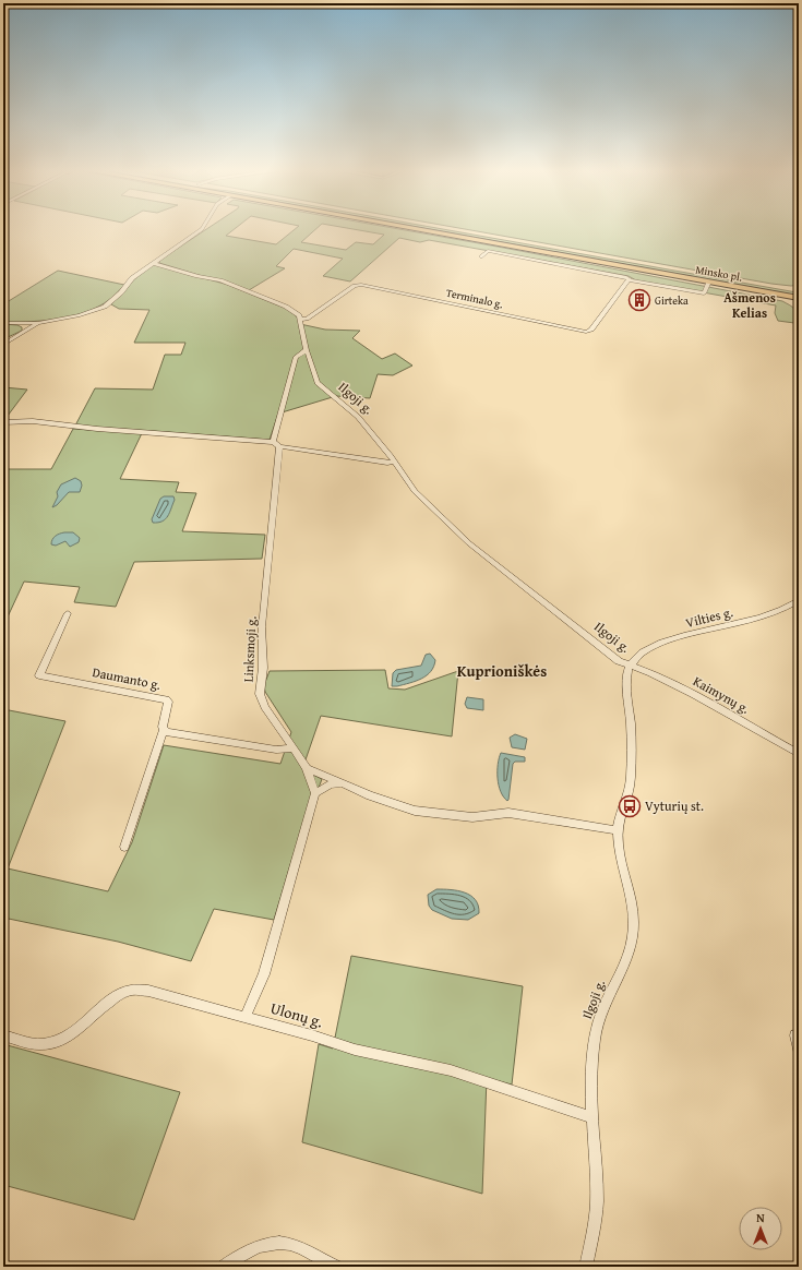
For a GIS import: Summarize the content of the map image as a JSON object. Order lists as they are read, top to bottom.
{
  "streets": {
    "highway": ["Minsko pl."],
    "street": [
      "Terminalo g.",
      "Ilgoji g.",
      "Vilties g.",
      "Linksmoji g.",
      "Daumanto g.",
      "Kaimynų g.",
      "Ulonų g."
    ]
  },
  "crossings": [
    ["Terminalo g.", "Ilgoji g."],
    ["Ilgoji g.", "Vilties g."],
    ["Ilgoji g.", "Linksmoji g."],
    ["Ilgoji g.", "Kaimynų g."],
    ["Ilgoji g.", "Ulonų g."],
    ["Vilties g.", "Kaimynų g."]
  ],
  "districts": ["Ašmenos Kelias", "Kuprioniškės"],
  "places": {
    "building": ["Girteka"],
    "bus stop": ["Vyturių st."]
  },
  "north": "top"
}
